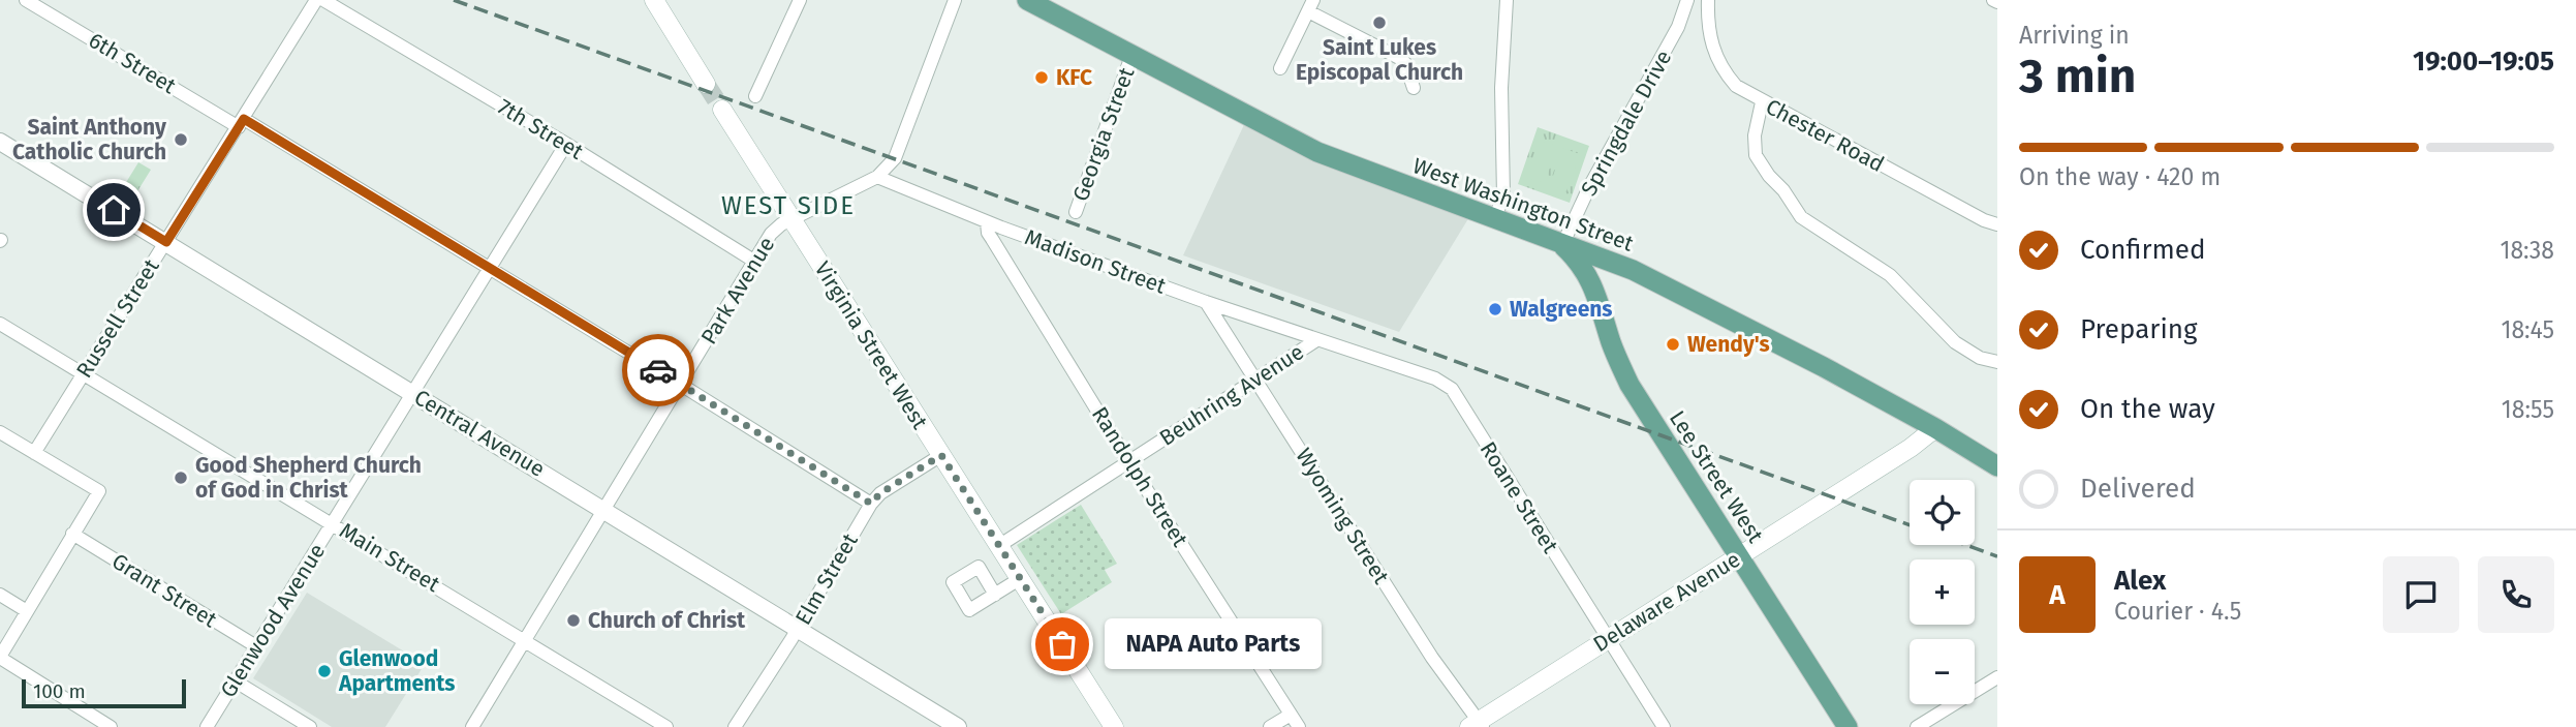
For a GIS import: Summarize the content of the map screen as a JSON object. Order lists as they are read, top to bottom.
{
  "streets": {
    "main road": [
      "West Washington Street",
      "Virginia Street West",
      "Lee Street West",
      "Delaware Avenue"
    ],
    "street": [
      "6th Street",
      "Springdale Drive",
      "7th Street",
      "Georgia Street",
      "Chester Road",
      "Madison Street",
      "Park Avenue",
      "Russell Street",
      "Beuhring Avenue",
      "Central Avenue",
      "Randolph Street",
      "Roane Street",
      "Wyoming Street",
      "Main Street",
      "Elm Street",
      "Grant Street",
      "Glenwood Avenue"
    ]
  },
  "crossings": [
    ["6th Street", "Park Avenue"],
    ["6th Street", "Russell Street"],
    ["6th Street", "Elm Street"],
    ["6th Street", "Glenwood Avenue"],
    ["Springdale Drive", "West Washington Street"],
    ["Springdale Drive", "Lee Street West"],
    ["7th Street", "Park Avenue"],
    ["7th Street", "Glenwood Avenue"],
    ["Georgia Street", "West Washington Street"],
    ["West Washington Street", "Lee Street West"],
    ["West Washington Street", "Delaware Avenue"],
    ["Madison Street", "Park Avenue"],
    ["Madison Street", "Beuhring Avenue"],
    ["Madison Street", "Randolph Street"],
    ["Madison Street", "Roane Street"],
    ["Madison Street", "Wyoming Street"],
    ["Park Avenue", "Virginia Street West"],
    ["Park Avenue", "Central Avenue"],
    ["Park Avenue", "Main Street"],
    ["Russell Street", "Central Avenue"],
    ["Russell Street", "Main Street"],
    ["Virginia Street West", "Beuhring Avenue"],
    ["Virginia Street West", "Elm Street"],
    ["Beuhring Avenue", "Randolph Street"],
    ["Beuhring Avenue", "Roane Street"],
    ["Beuhring Avenue", "Wyoming Street"],
    ["Central Avenue", "Elm Street"],
    ["Central Avenue", "Glenwood Avenue"],
    ["Lee Street West", "Delaware Avenue"],
    ["Roane Street", "Delaware Avenue"],
    ["Wyoming Street", "Delaware Avenue"],
    ["Main Street", "Glenwood Avenue"],
    ["Grant Street", "Glenwood Avenue"]
  ],
  "districts": ["WEST SIDE"],
  "places": [
    "Saint Lukes Episcopal Church",
    "KFC",
    "Saint Anthony Catholic Church",
    "Walgreens",
    "Wendy's",
    "Good Shepherd Church of God in Christ",
    "Church of Christ",
    "NAPA Auto Parts",
    "Glenwood Apartments"
  ],
  "scale_bar": "100 m",
  "page": {
    "heading": ["3 min", "Arriving in", "19:00–19:05"],
    "panel": ["Alex", "Courier · 4.5"],
    "bar": "On the way · 420 m",
    "list": [
      ["Confirmed", "18:38"],
      ["Preparing", "18:45"],
      ["On the way", "18:55"],
      "Delivered"
    ],
    "map_buttons": ["+", "−"],
    "round": "A",
    "bubble": "NAPA Auto Parts",
    "scale": "100 m"
  }
}
